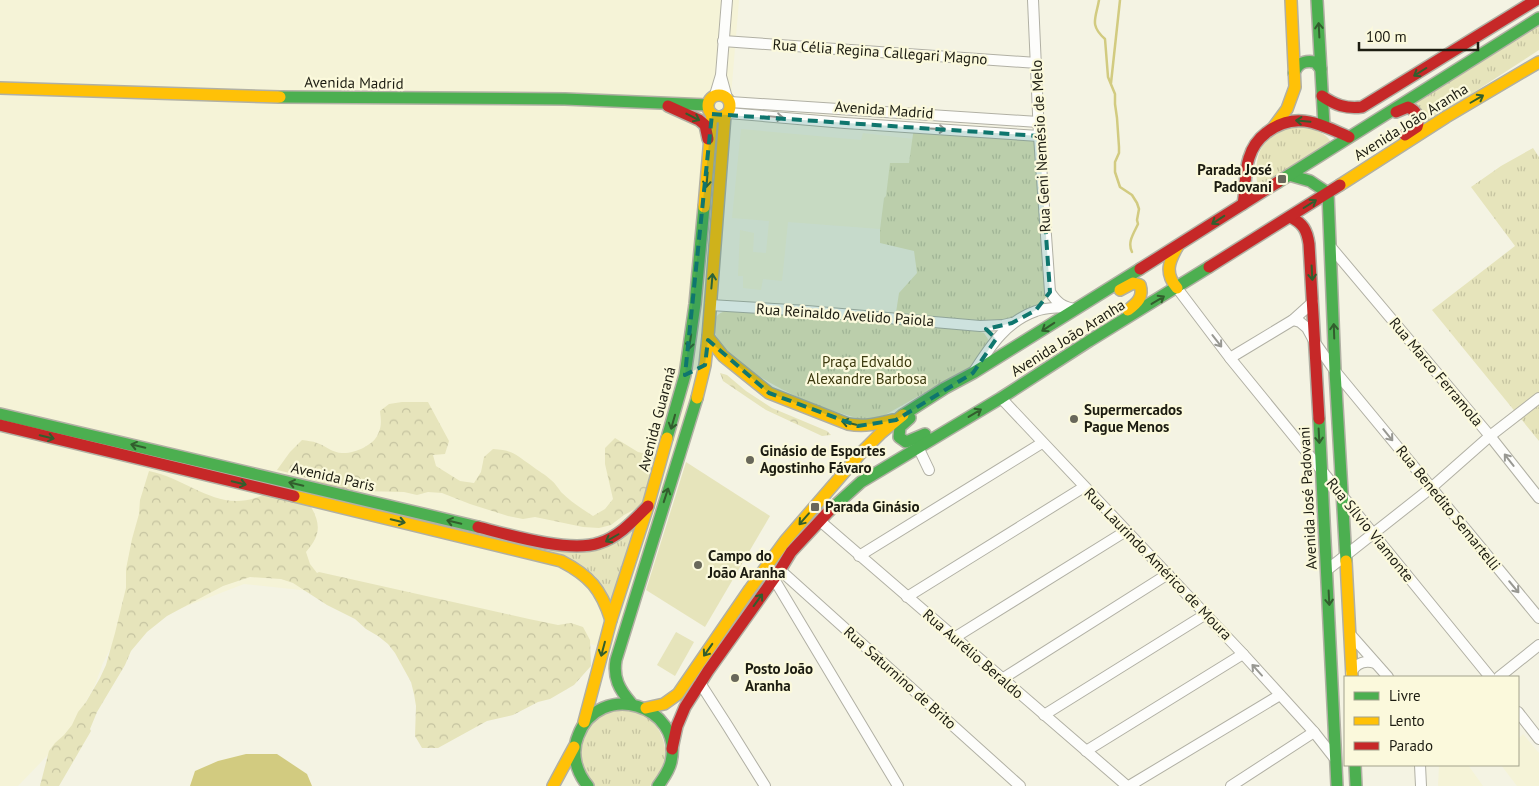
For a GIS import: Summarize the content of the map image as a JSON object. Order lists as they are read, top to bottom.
{
  "streets": {
    "street": [
      "Rua Célia Regina Callegari Magno",
      "Avenida Madrid",
      "Avenida João Aranha",
      "Rua Geni Nemésio de Melo",
      "Rua Reinaldo Avelido Paiola",
      "Rua Marco Ferramola",
      "Avenida Guaraná",
      "Avenida Paris",
      "Avenida José Padovani",
      "Rua Benedito Semartelli",
      "Rua Sílvio Viamonte",
      "Rua Laurindo Américo de Moura",
      "Rua Aurélio Beraldo",
      "Rua Saturnino de Brito"
    ]
  },
  "crossings": [
    ["Rua Célia Regina Callegari Magno", "Rua Geni Nemésio de Melo"],
    ["Rua Célia Regina Callegari Magno", "Avenida Guaraná"],
    ["Avenida Madrid", "Rua Geni Nemésio de Melo"],
    ["Avenida Madrid", "Avenida Guaraná"],
    ["Avenida João Aranha", "Avenida José Padovani"],
    ["Avenida João Aranha", "Rua Sílvio Viamonte"],
    ["Avenida João Aranha", "Rua Laurindo Américo de Moura"],
    ["Avenida João Aranha", "Rua Aurélio Beraldo"],
    ["Avenida João Aranha", "Rua Saturnino de Brito"],
    ["Rua Reinaldo Avelido Paiola", "Avenida Guaraná"],
    ["Avenida Guaraná", "Avenida Paris"],
    ["Avenida José Padovani", "Rua Benedito Semartelli"],
    ["Avenida José Padovani", "Rua Sílvio Viamonte"],
    ["Avenida José Padovani", "Rua Laurindo Américo de Moura"]
  ],
  "one_way": ["Rua Benedito Semartelli"],
  "parks": ["Praça Edvaldo Alexandre Barbosa"],
  "places": {
    "transit": ["Parada José Padovani", "Parada Ginásio"],
    "other": [
      "Supermercados Pague Menos",
      "Ginásio de Esportes Agostinho Fávaro",
      "Campo do João Aranha",
      "Posto João Aranha"
    ]
  },
  "legend": ["Livre", "Lento", "Parado"],
  "scale_bar": "100 m"
}
